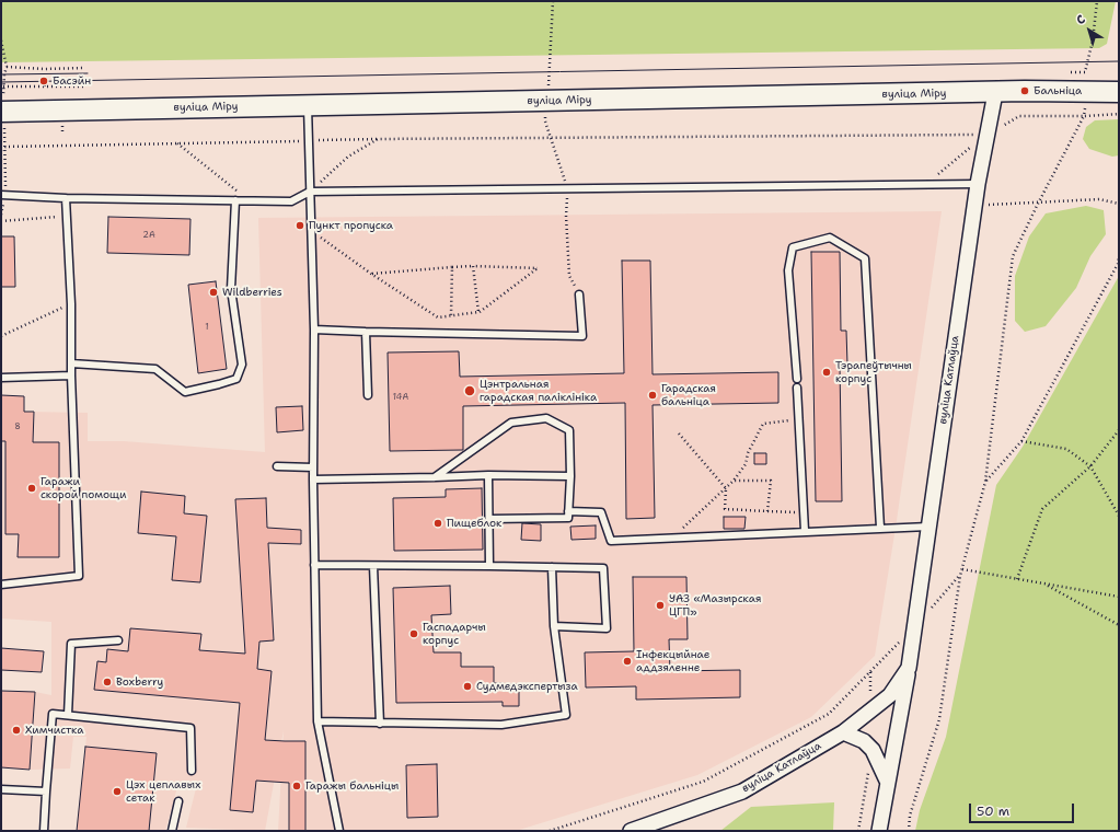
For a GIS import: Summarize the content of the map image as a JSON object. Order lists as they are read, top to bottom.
{
  "streets": {
    "main road": ["вуліца Міру"],
    "street": ["вуліца Катлаўца"]
  },
  "crossings": [
    ["вуліца Міру", "вуліца Катлаўца"]
  ],
  "places": [
    "Басэйн",
    "Бальніца",
    "Пункт пропуска",
    "Wildberries",
    "Тэрапеўтычны корпус",
    "Цэнтральная гарадская паліклініка",
    "Гарадская бальніца",
    "Гаражи скорой помощи",
    "Пищеблок",
    "УАЗ «Мазырская ЦГП»",
    "Гаспадарчы корпус",
    "Інфекцыйнае аддзяленне",
    "Boxberry",
    "Судмедэкспертыза",
    "Химчистка",
    "Гаражы бальніцы",
    "Цэх цеплавых сетак"
  ],
  "house_numbers": [
    "2А",
    "1",
    "14А",
    "8"
  ],
  "scale_bar": "50 m",
  "north": "top left"
}
